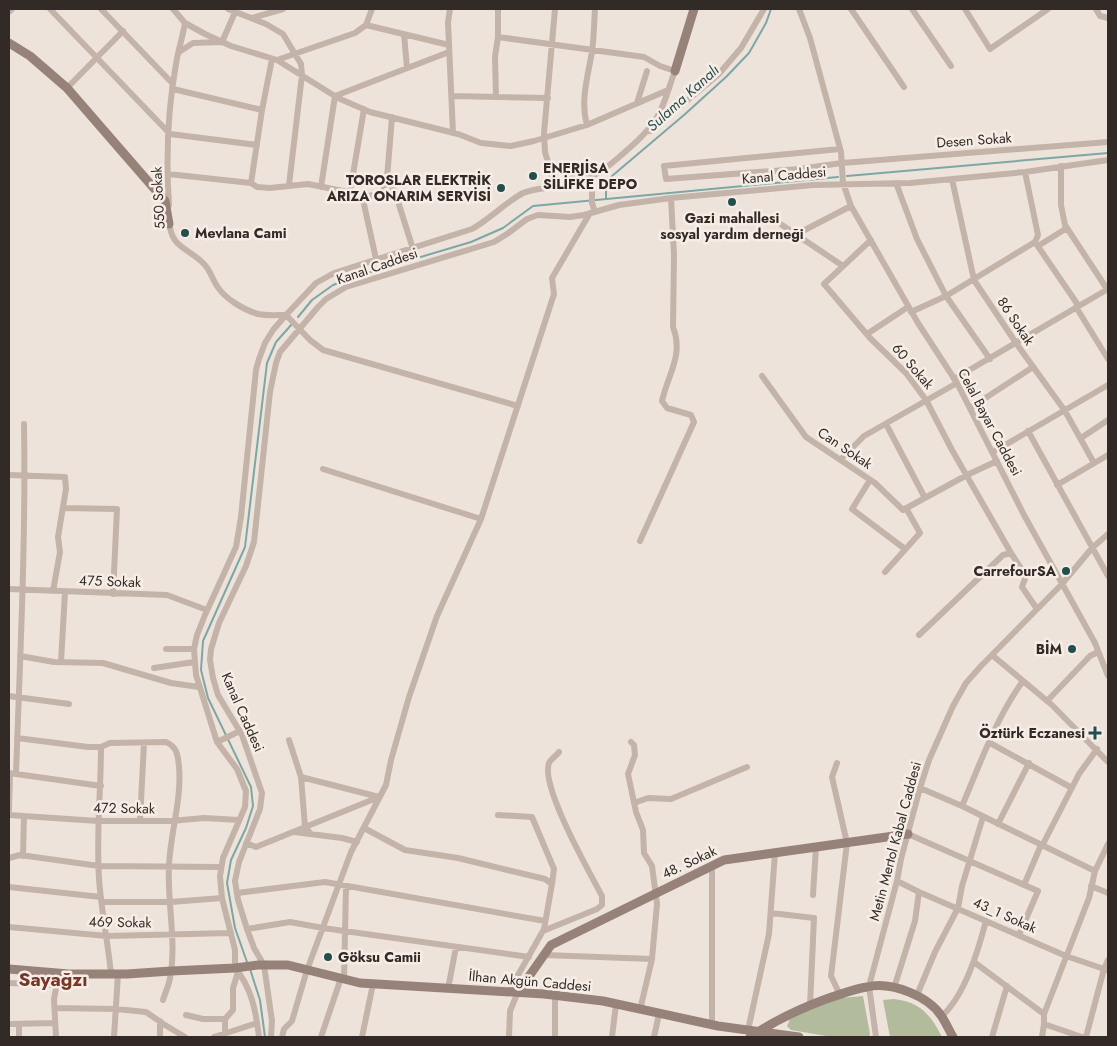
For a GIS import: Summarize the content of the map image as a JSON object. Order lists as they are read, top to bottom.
{
  "streets": {
    "main road": ["48. Sokak", "İlhan Akgün Caddesi"],
    "street": [
      "Desen Sokak",
      "Kanal Caddesi",
      "550 Sokak",
      "86 Sokak",
      "60 Sokak",
      "Celal Bayar Caddesi",
      "Can Sokak",
      "475 Sokak",
      "472 Sokak",
      "Metin Mertol Kabal Caddesi",
      "43_1 Sokak",
      "469 Sokak"
    ]
  },
  "crossings": [
    ["Desen Sokak", "Celal Bayar Caddesi"],
    ["Kanal Caddesi", "86 Sokak"],
    ["Kanal Caddesi", "Celal Bayar Caddesi"],
    ["Kanal Caddesi", "İlhan Akgün Caddesi"],
    ["60 Sokak", "Metin Mertol Kabal Caddesi"],
    ["Celal Bayar Caddesi", "Metin Mertol Kabal Caddesi"],
    ["Metin Mertol Kabal Caddesi", "48. Sokak"],
    ["Metin Mertol Kabal Caddesi", "43_1 Sokak"],
    ["48. Sokak", "İlhan Akgün Caddesi"]
  ],
  "districts": ["Sayağzı"],
  "water": ["Sulama Kanalı"],
  "places": {
    "other": [
      "ENERJİSA SİLİFKE DEPO",
      "TOROSLAR ELEKTRİK ARIZA ONARIM SERVİSİ",
      "Gazi mahallesi sosyal yardım derneği",
      "Mevlana Cami",
      "CarrefourSA",
      "BİM",
      "Göksu Camii"
    ],
    "health": ["Öztürk Eczanesi"]
  }
}
